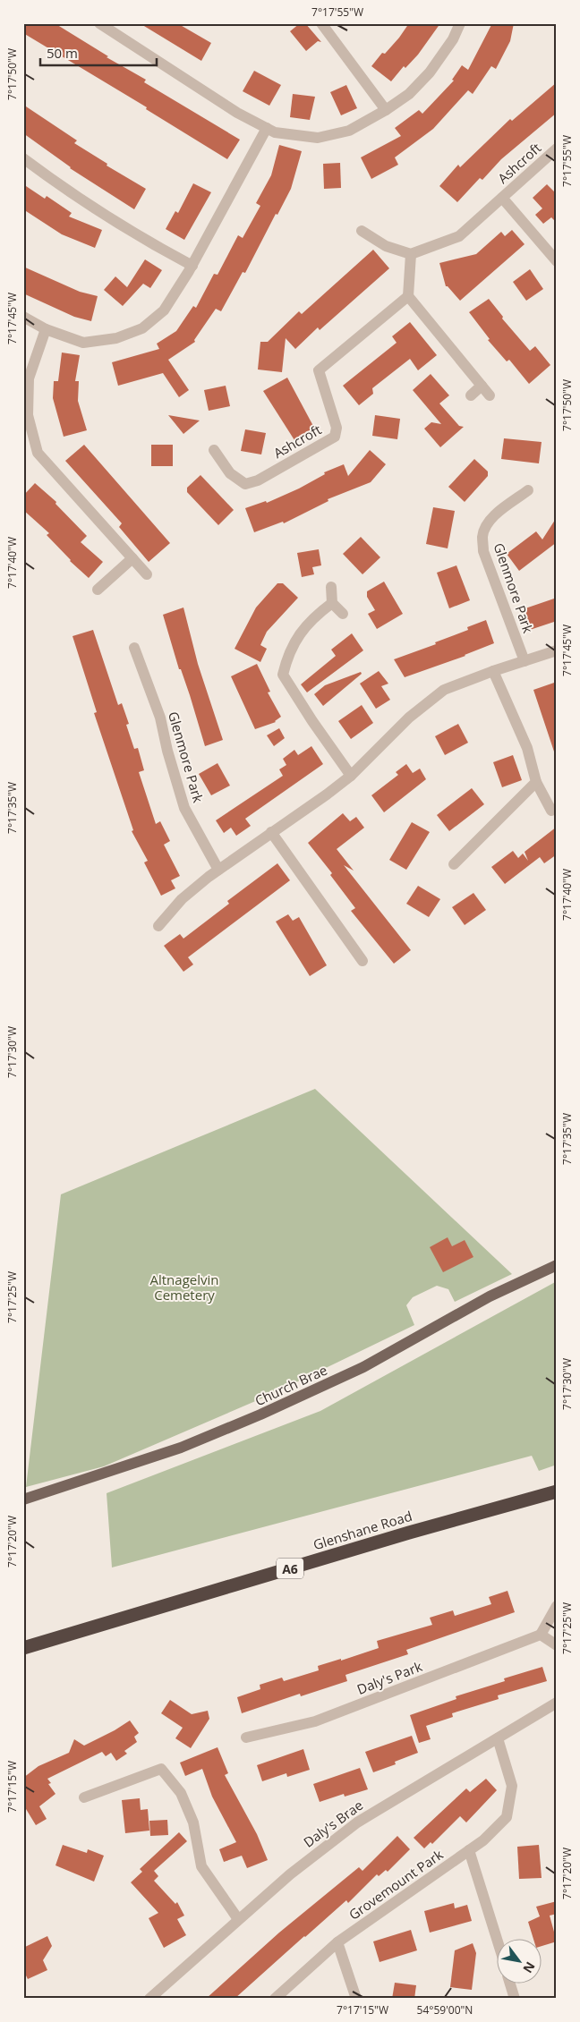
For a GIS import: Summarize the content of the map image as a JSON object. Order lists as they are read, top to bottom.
{
  "streets": {
    "highway": ["Glenshane Road", "A6"],
    "main road": ["Church Brae"],
    "street": [
      "Ashcroft",
      "Glenmore Park",
      "Daly's Park",
      "Daly's Brae",
      "Grovemount Park"
    ]
  },
  "crossings": [
    ["Daly's Brae", "Grovemount Park"]
  ],
  "parks": ["Altnagelvin Cemetery"],
  "scale_bar": "50 m",
  "north": "bottom right",
  "coordinates": [
    "7°17'55\"W",
    "7°17'50\"W",
    "7°17'45\"W",
    "7°17'40\"W",
    "7°17'35\"W",
    "7°17'30\"W",
    "7°17'25\"W",
    "7°17'20\"W",
    "7°17'15\"W",
    "54°59'00\"N"
  ]
}
